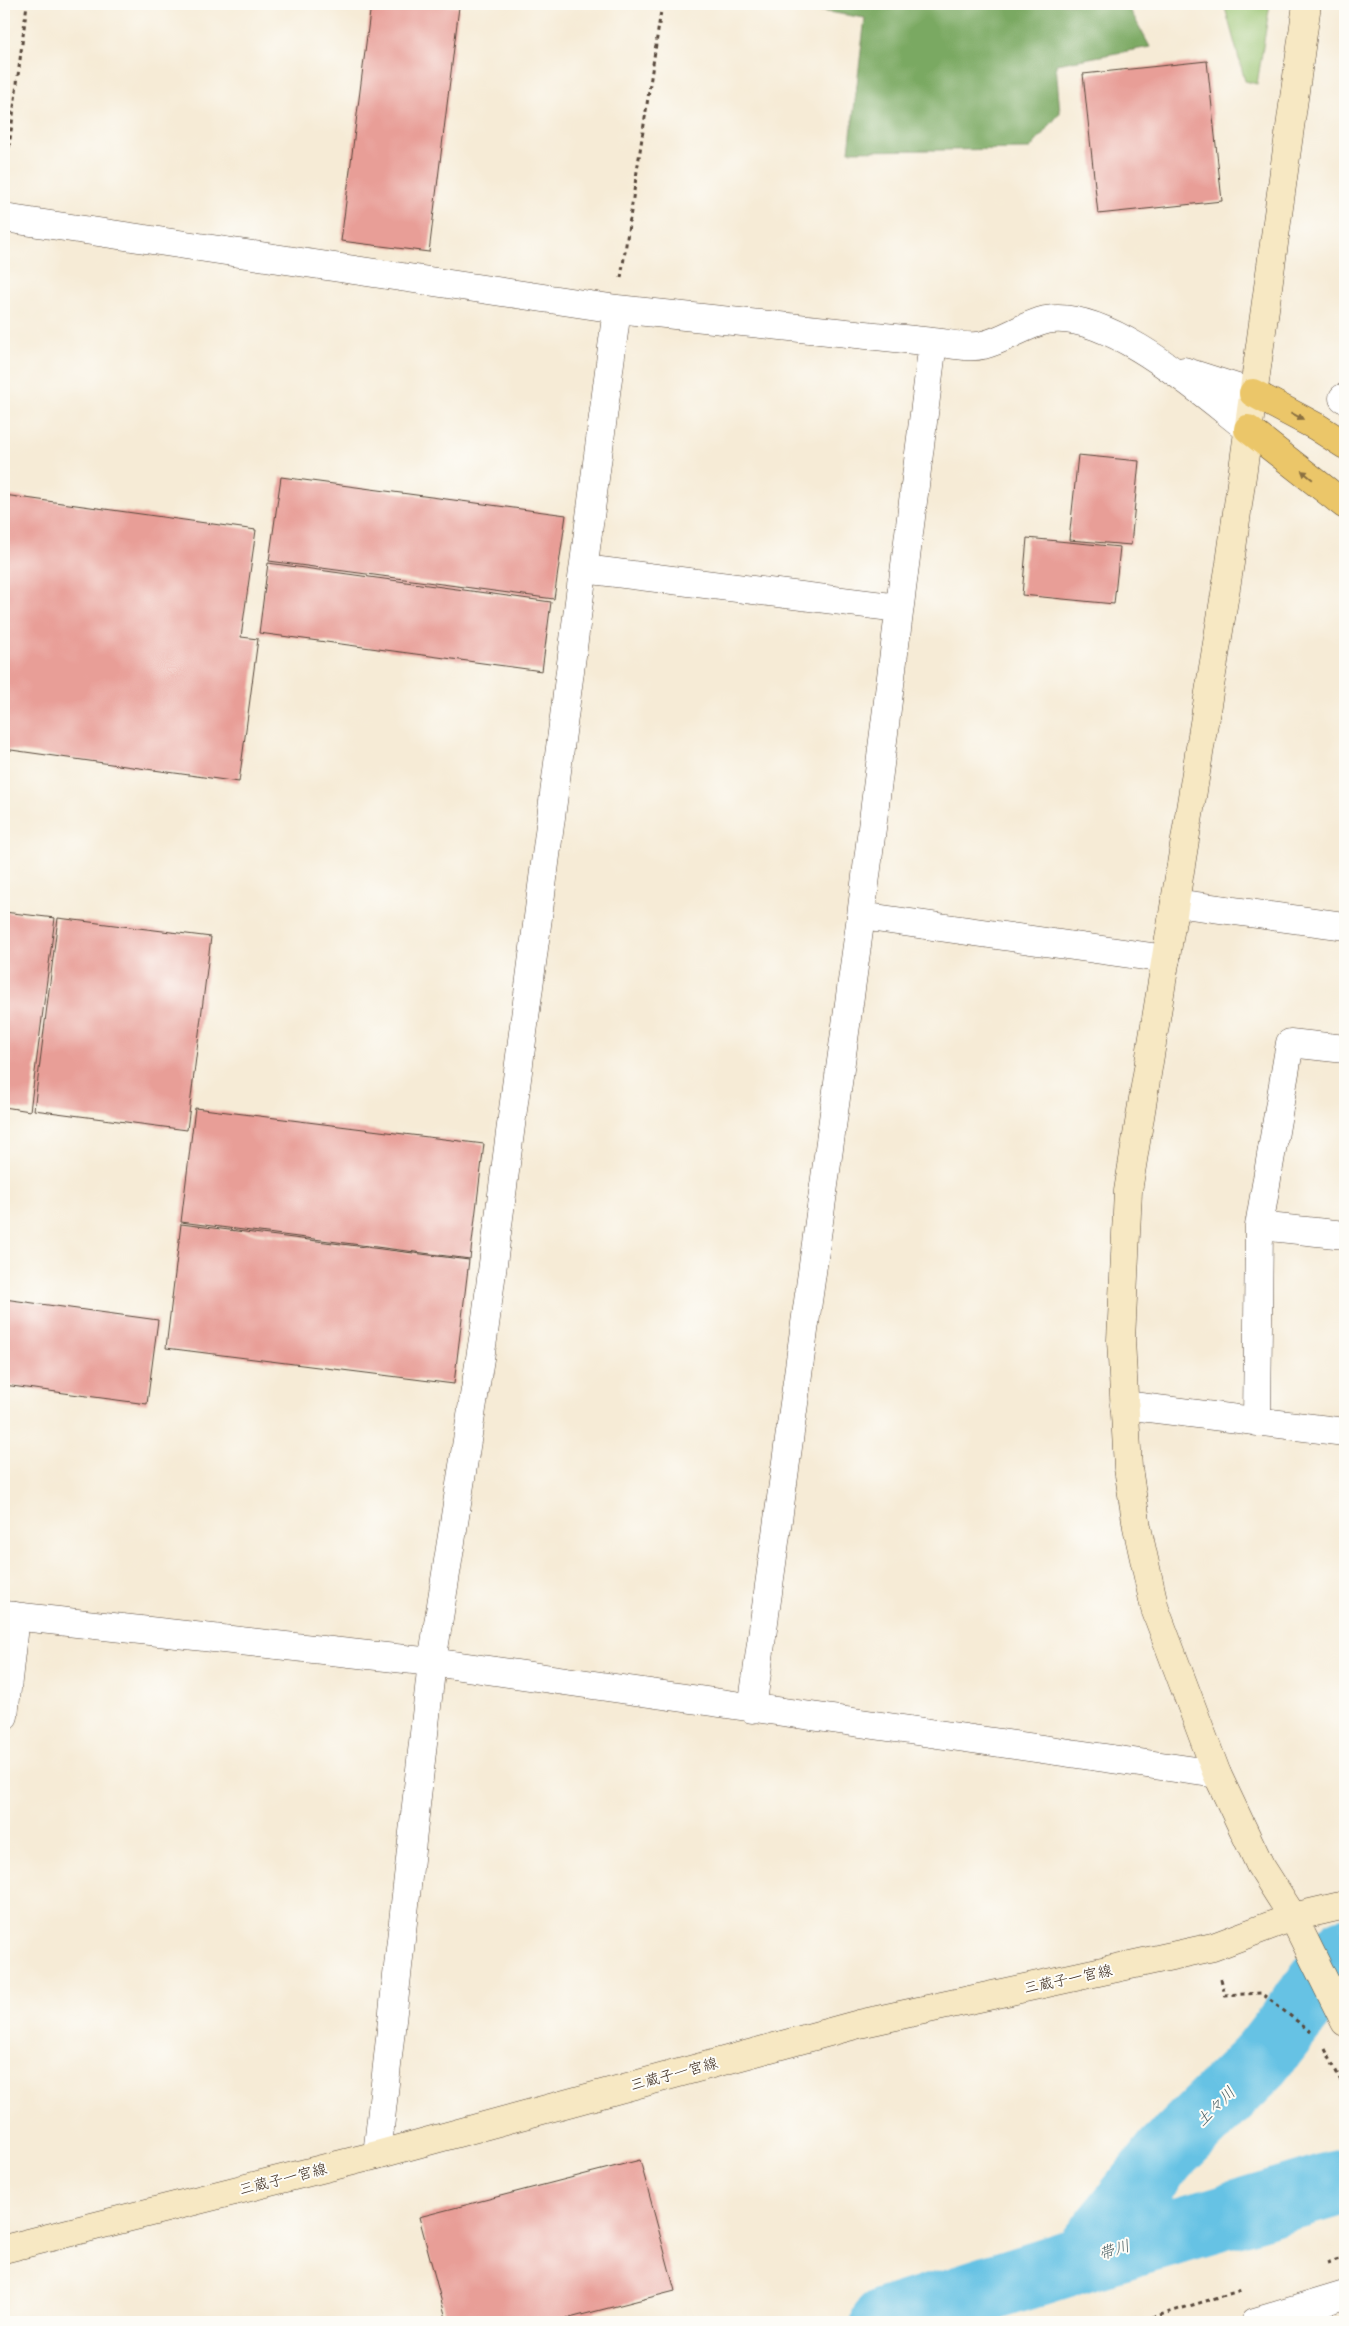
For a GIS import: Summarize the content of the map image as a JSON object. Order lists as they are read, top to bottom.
{
  "streets": {
    "street": ["三蔵子一宮線"]
  },
  "water": ["土々川", "帯川"]
}
